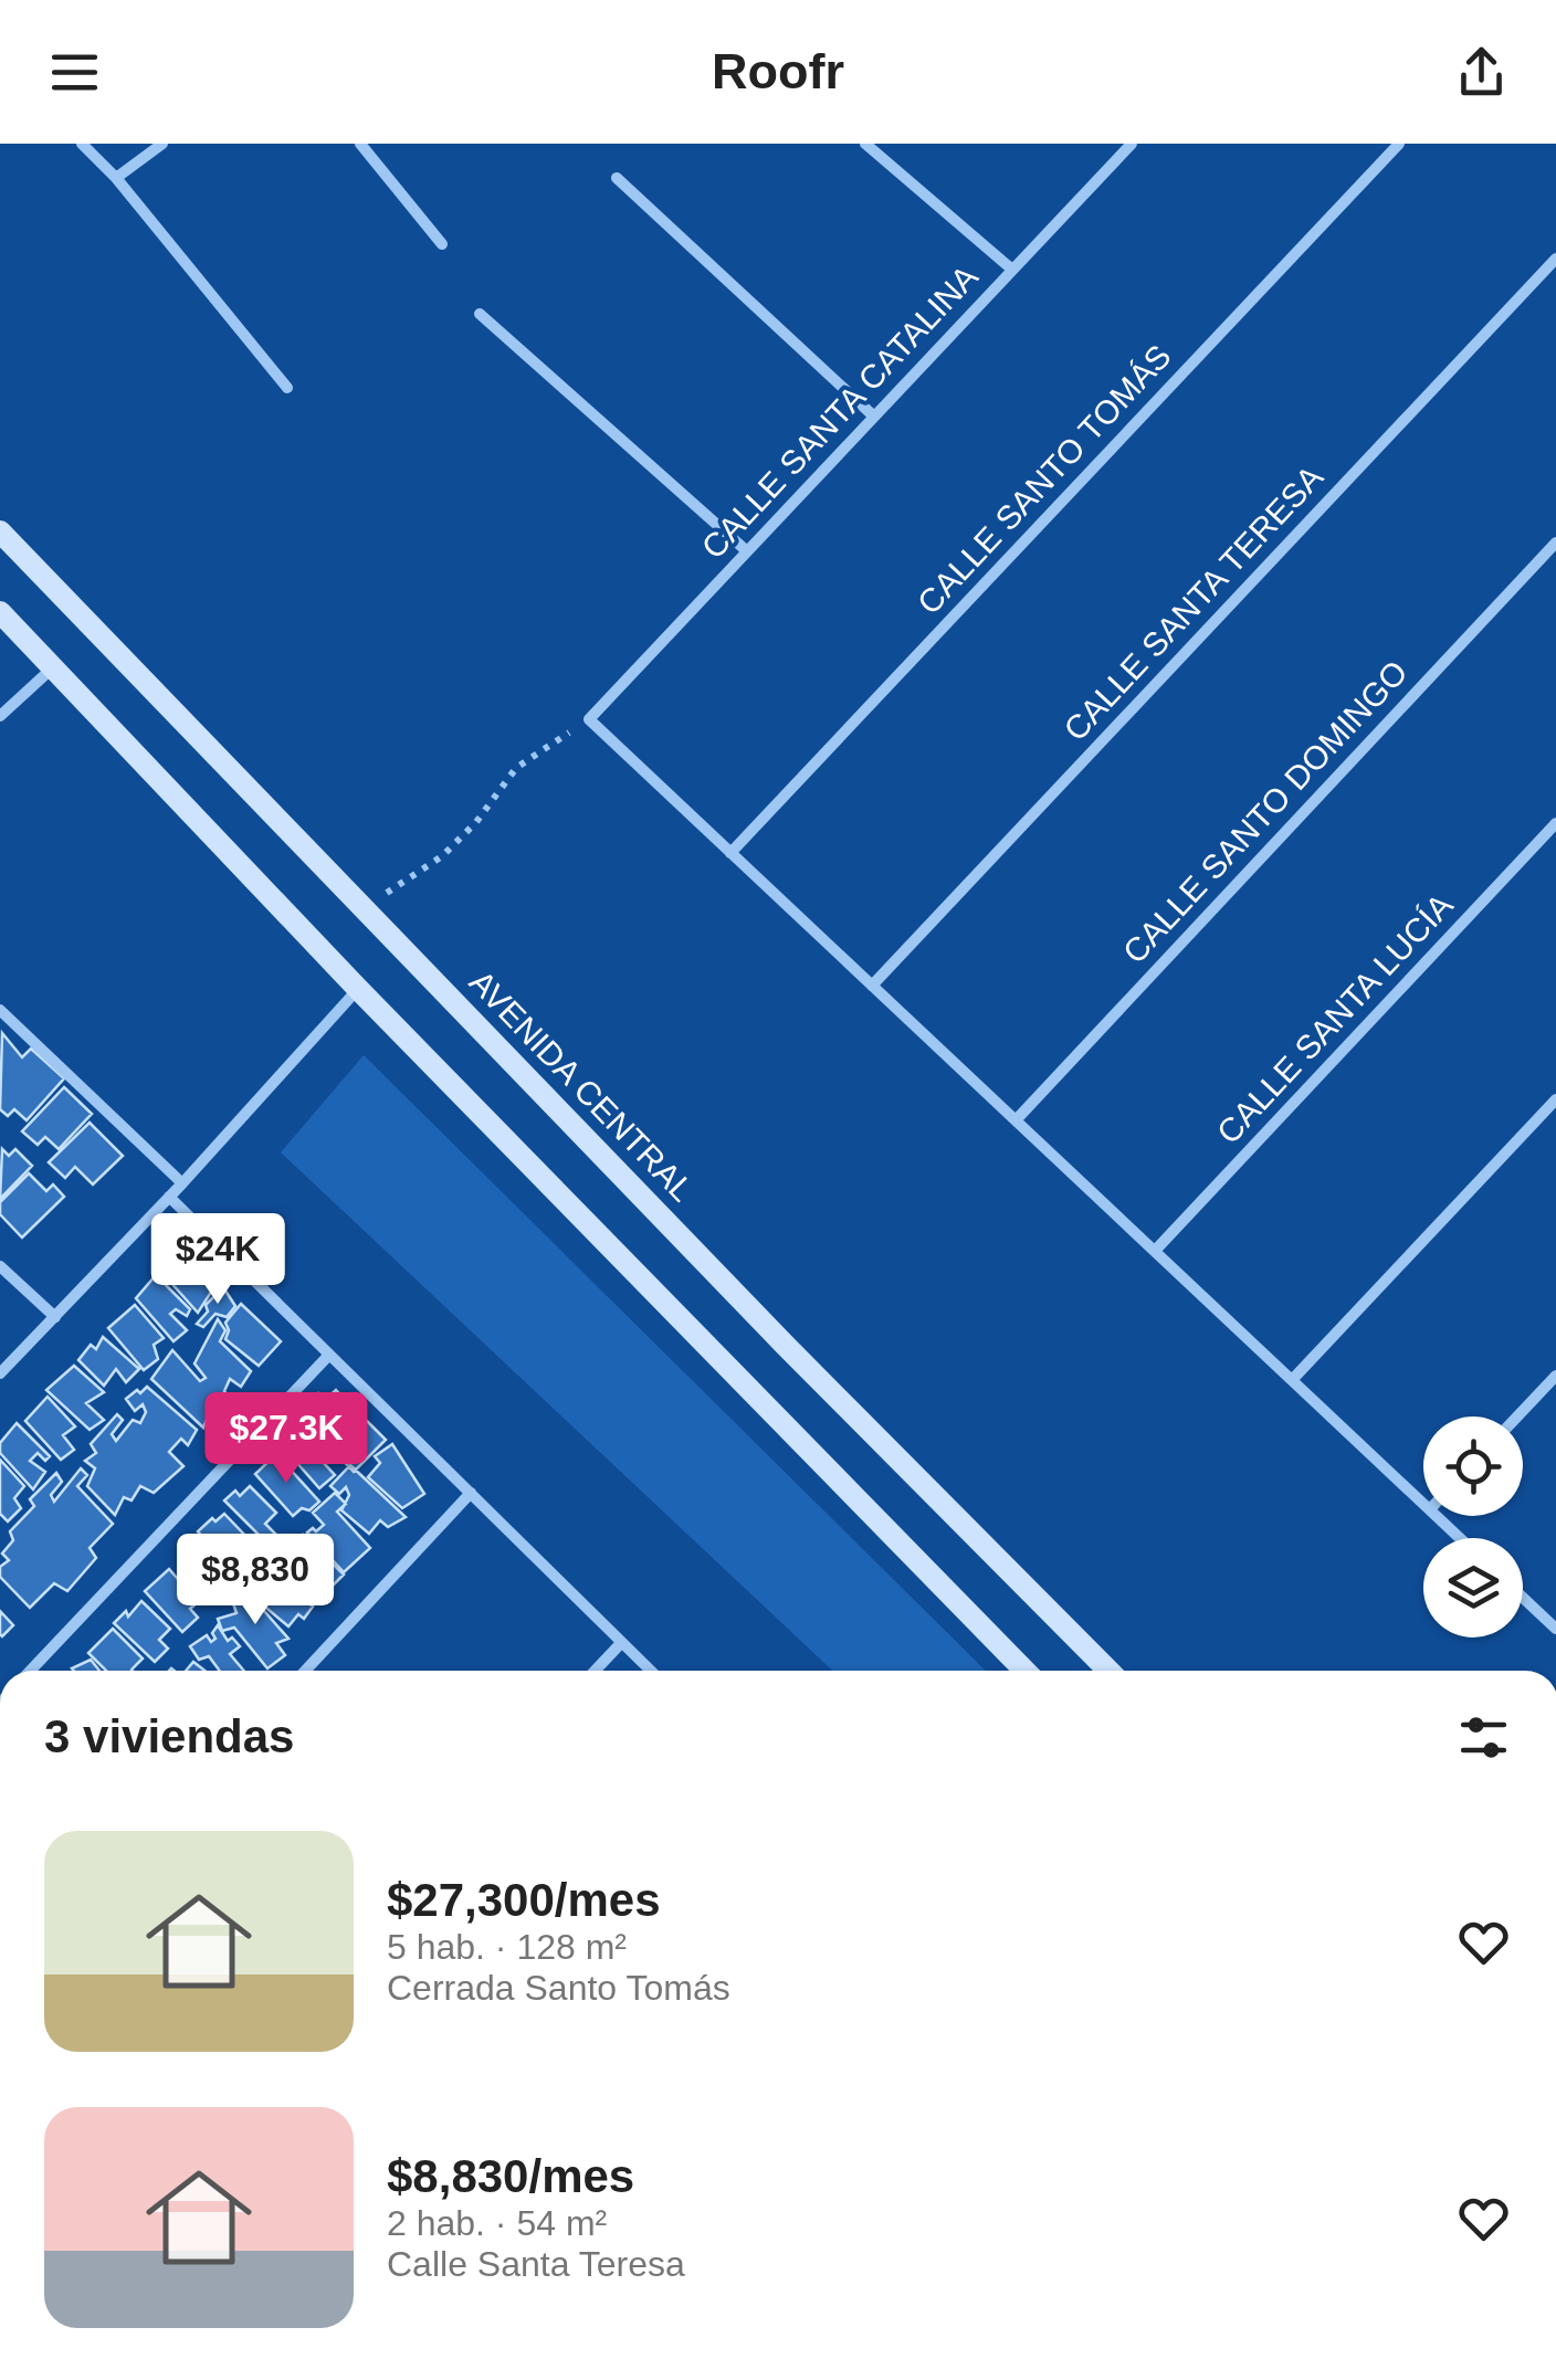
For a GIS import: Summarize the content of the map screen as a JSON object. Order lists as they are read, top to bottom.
{
  "streets": {
    "main road": ["AVENIDA CENTRAL"],
    "street": [
      "CALLE SANTA CATALINA",
      "CALLE SANTO TOMÁS",
      "CALLE SANTA TERESA",
      "CALLE SANTO DOMINGO",
      "CALLE SANTA LUCÍA"
    ]
  },
  "page": {
    "header": "Roofr",
    "price": ["$24K", "$27.3K", "$8,830"],
    "heading": "3 viviendas",
    "list": [
      {
        "name": "$27,300/mes",
        "note": "5 hab. · 128 m² · Cerrada Santo Tomás"
      },
      {
        "name": "$8,830/mes",
        "note": "2 hab. · 54 m² · Calle Santa Teresa"
      }
    ]
  }
}
